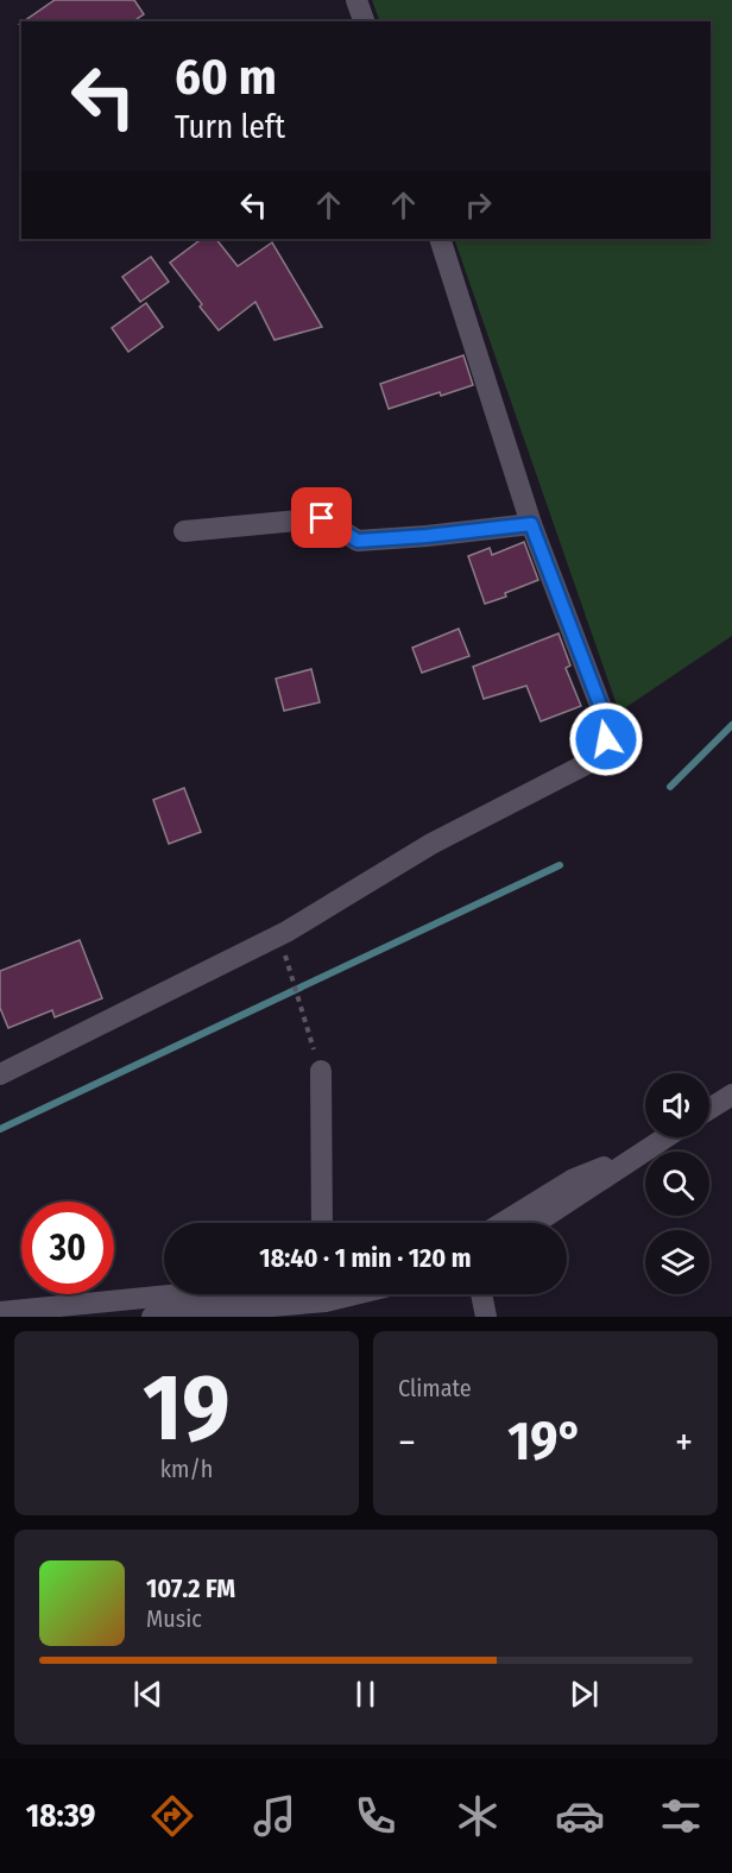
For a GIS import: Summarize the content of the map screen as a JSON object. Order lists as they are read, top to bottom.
{
  "page": {
    "turn": ["60 m", "Turn left"],
    "limit": "30",
    "trip": "18:40 · 1 min · 120 m",
    "tile": [
      ["19", "km/h"],
      "Climate"
    ],
    "heat": ["−", "19°", "+"],
    "song": ["107.2 FM", "Music"],
    "tabs": "18:39"
  }
}
